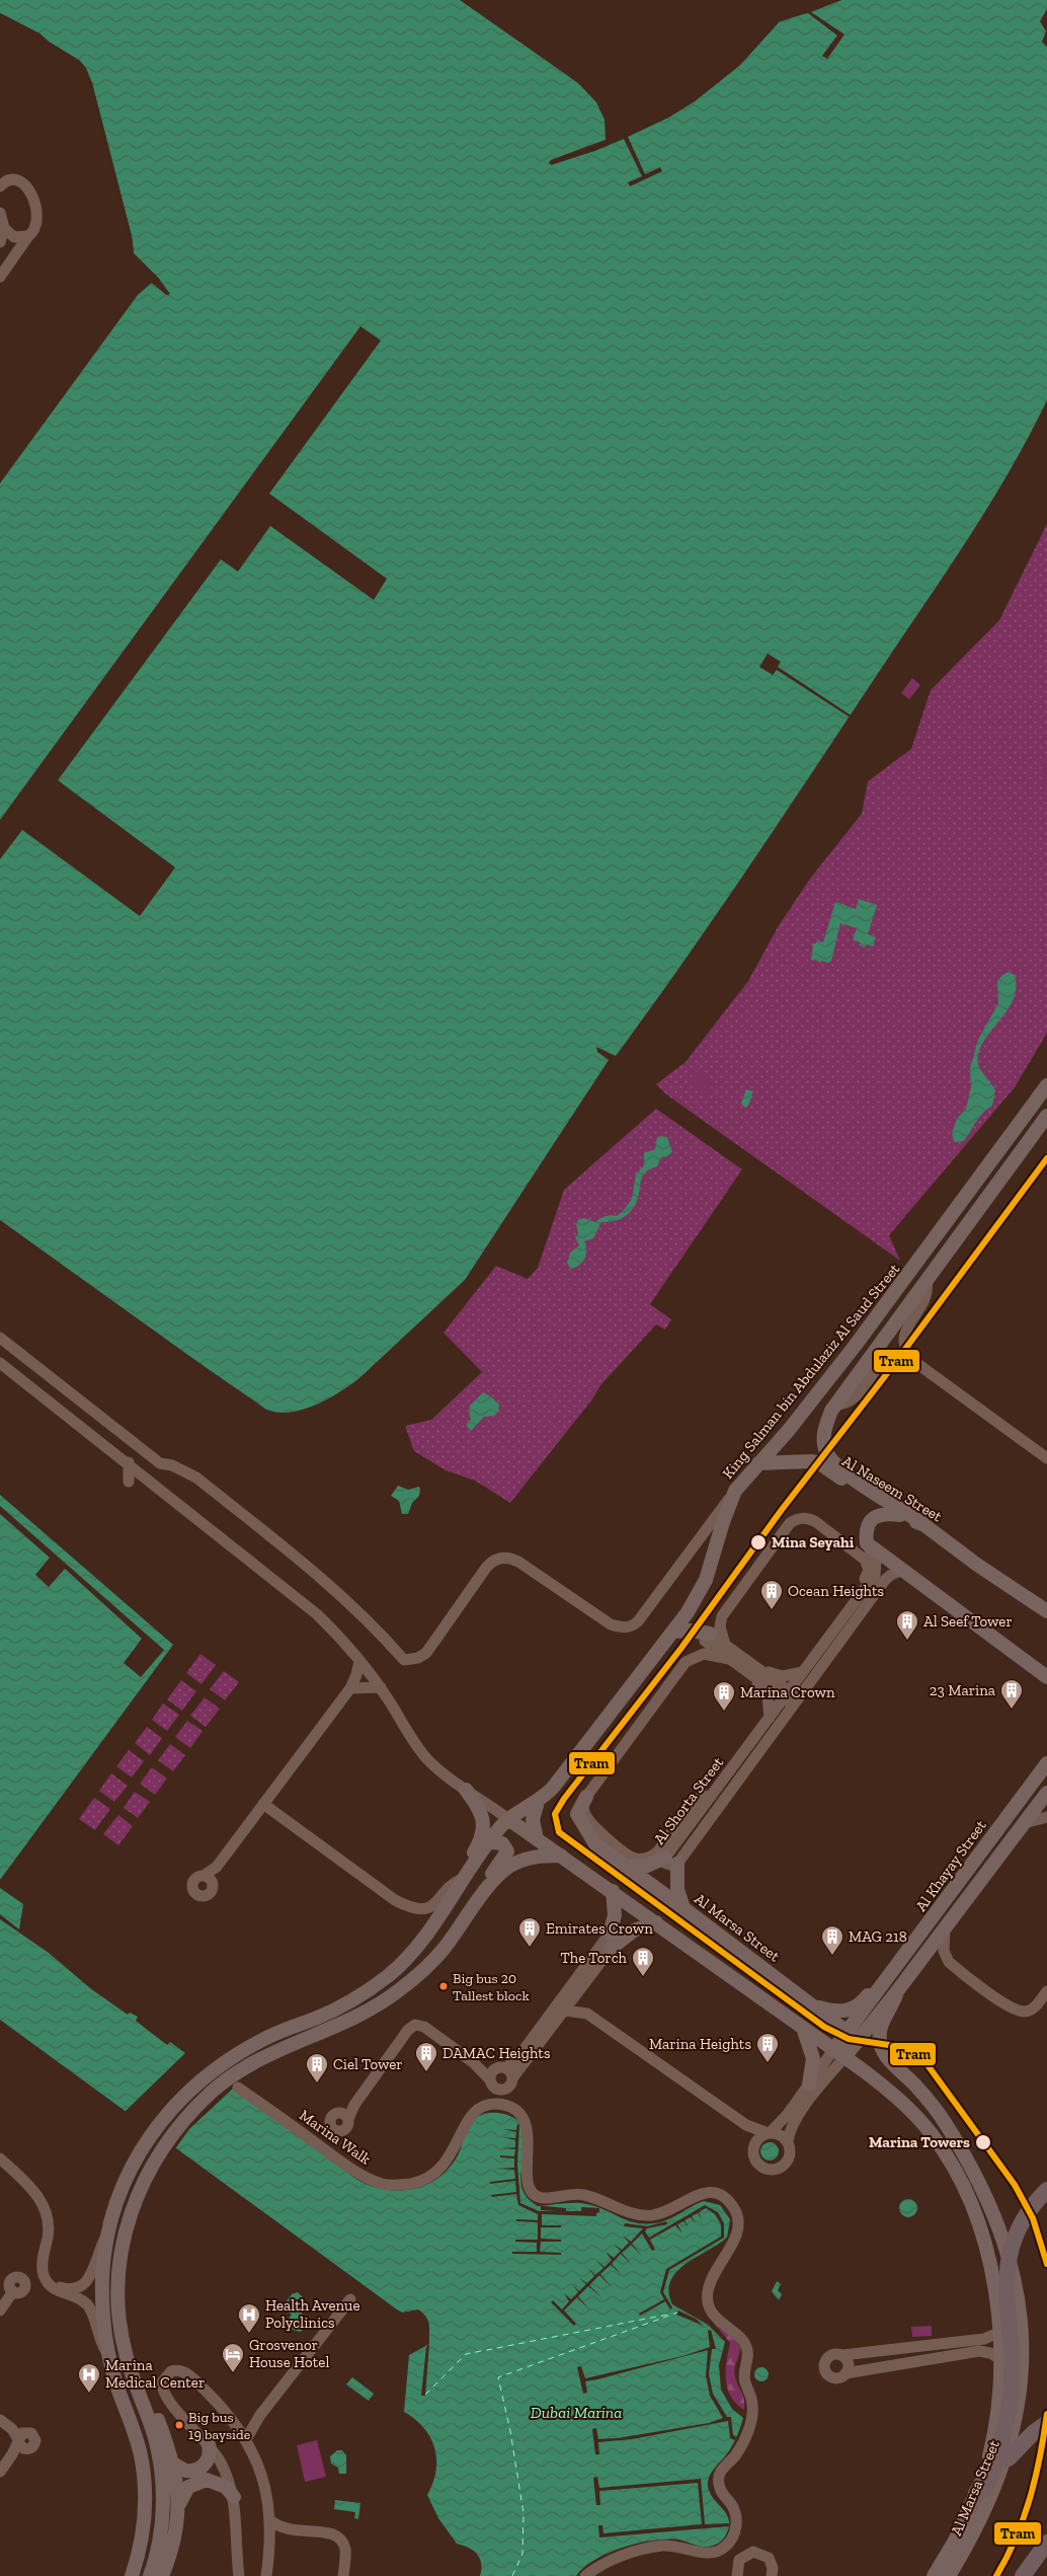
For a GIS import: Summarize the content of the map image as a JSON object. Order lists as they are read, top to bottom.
{
  "streets": {
    "main road": [
      "King Salman bin Abdulaziz Al Saud Street",
      "Al Naseem Street",
      "Al Khayay Street",
      "Al Marsa Street"
    ],
    "street": ["Al Shorta Street", "Marina Walk"]
  },
  "crossings": [
    ["King Salman bin Abdulaziz Al Saud Street", "Al Naseem Street"],
    ["Al Khayay Street", "Al Marsa Street"]
  ],
  "water": ["Dubai Marina"],
  "places": {
    "other": [
      "Mina Seyahi",
      "Big bus 20 Tallest block",
      "Marina Towers",
      "Big bus 19 bayside"
    ],
    "building": [
      "Ocean Heights",
      "Al Seef Tower",
      "23 Marina",
      "Marina Crown",
      "Emirates Crown",
      "MAG 218",
      "The Torch",
      "Marina Heights",
      "DAMAC Heights",
      "Ciel Tower"
    ],
    "hospital": ["Health Avenue Polyclinics", "Marina Medical Center"],
    "hotel": ["Grosvenor House Hotel"]
  },
  "lines": ["transit line Tram"]
}
